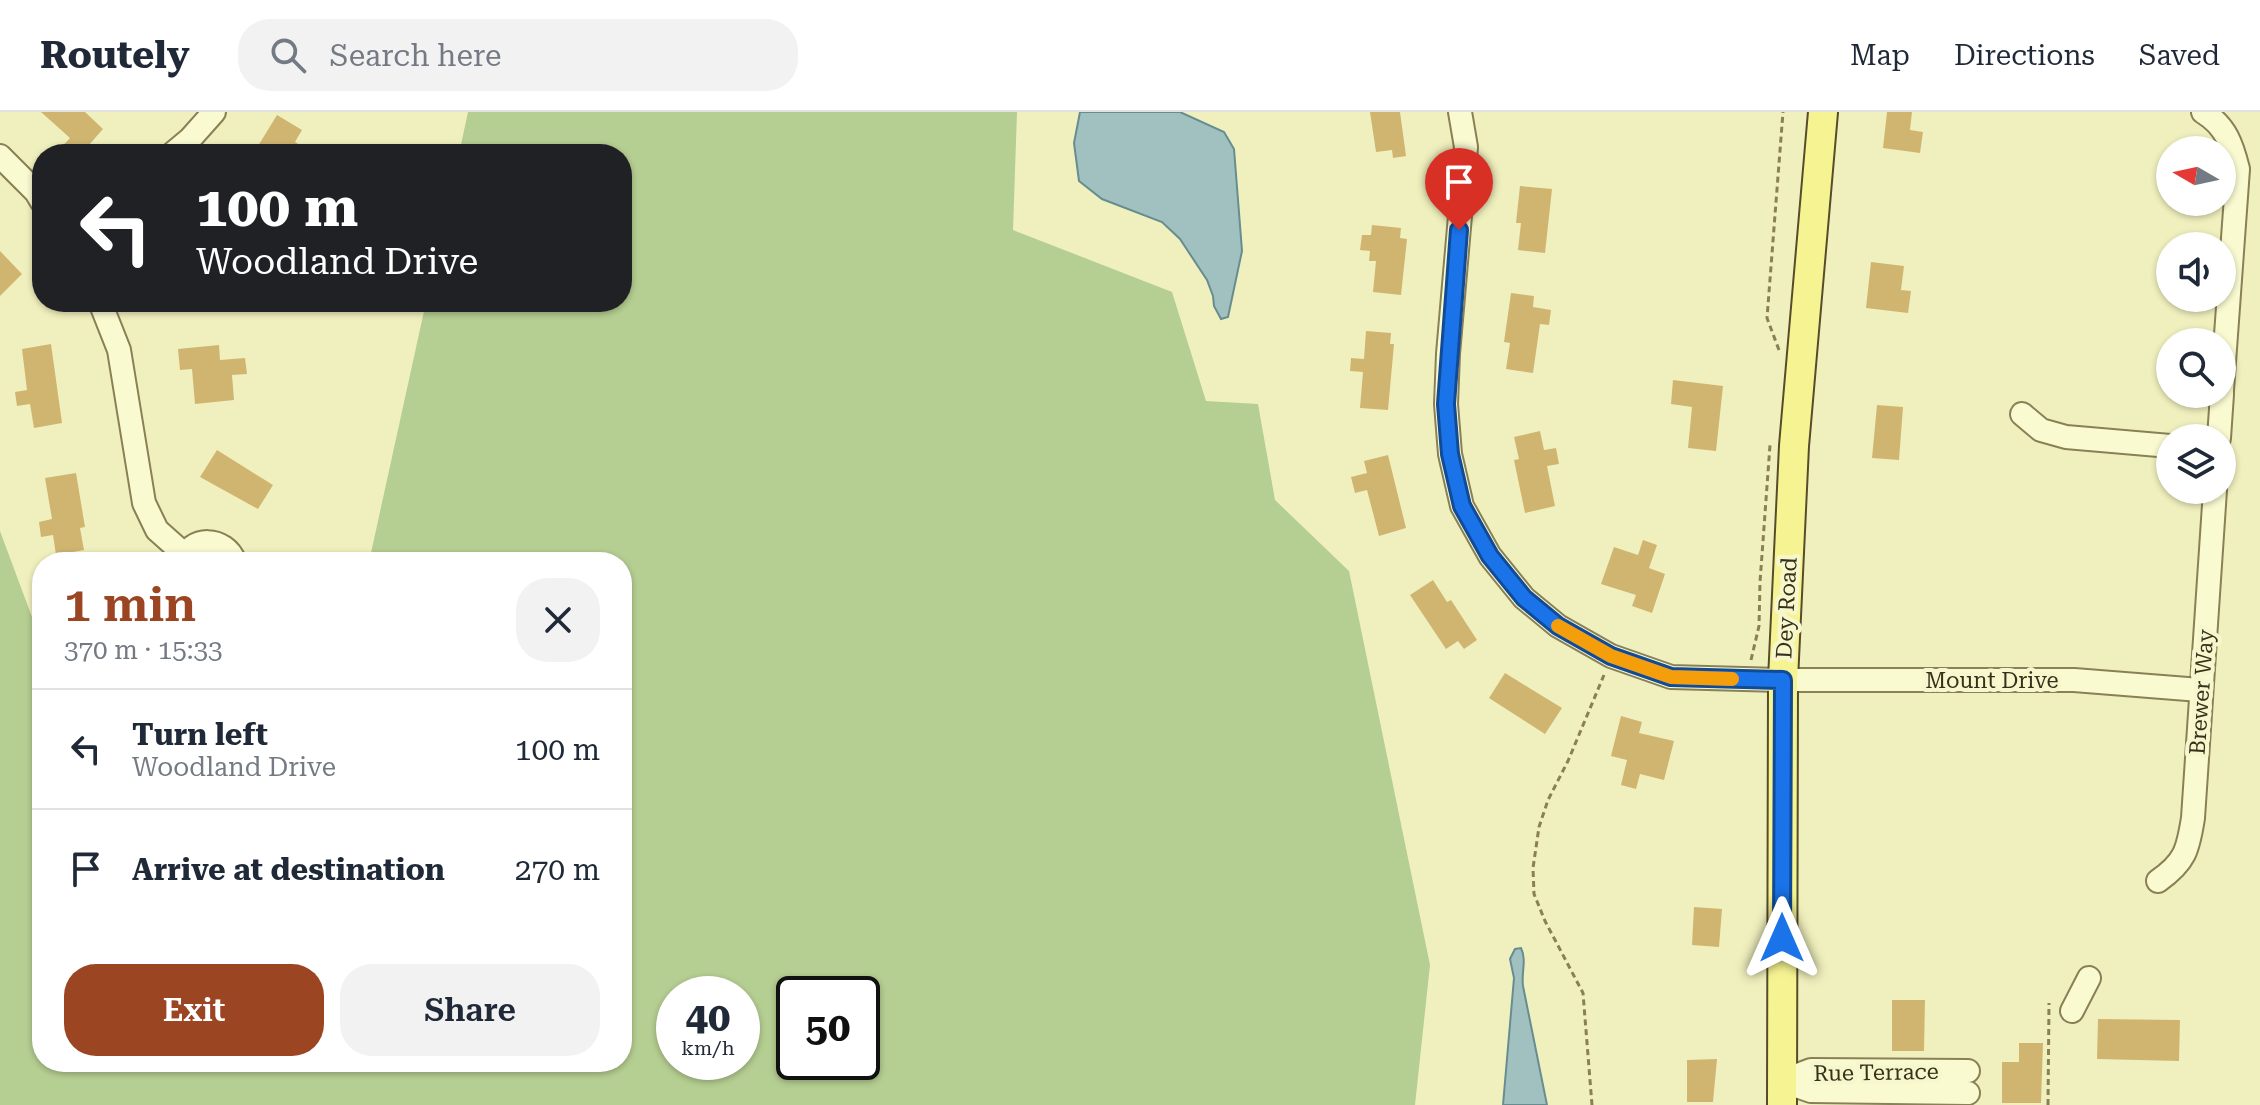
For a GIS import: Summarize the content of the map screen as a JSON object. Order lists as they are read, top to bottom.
{
  "streets": {
    "main road": ["Dey Road"],
    "street": ["Mount Drive", "Brewer Way", "Rue Terrace"]
  },
  "crossings": [
    ["Dey Road", "Mount Drive"],
    ["Dey Road", "Rue Terrace"],
    ["Mount Drive", "Brewer Way"]
  ],
  "north": "left",
  "page": {
    "header": "Routely",
    "search": "Search here",
    "nav": ["Map", "Directions", "Saved"],
    "turn": ["100 m", "Woodland Drive"],
    "heading": ["1 min", "370 m · 15:33"],
    "list": [
      {
        "name": "Turn left",
        "note": "Woodland Drive",
        "value": "100 m"
      },
      {
        "name": "Arrive at destination",
        "value": "270 m"
      }
    ],
    "buttons": ["Exit", "Share"],
    "speed": "40 km/h",
    "limit": "50"
  }
}
